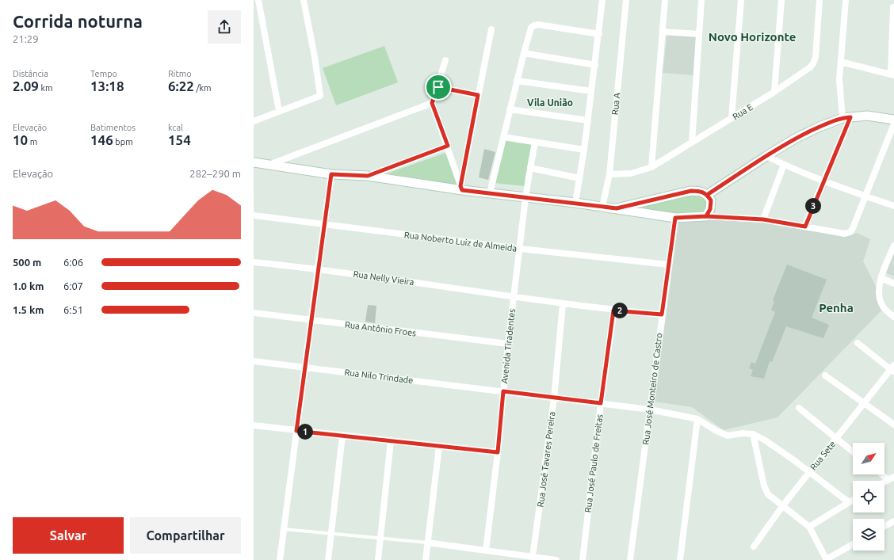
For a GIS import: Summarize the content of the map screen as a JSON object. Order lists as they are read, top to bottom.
{
  "streets": {
    "street": [
      "Rua A",
      "Rua E",
      "Rua Noberto Luiz de Almeida",
      "Rua Nelly Vieira",
      "Rua Antônio Froes",
      "Avenida Tiradentes",
      "Rua Nilo Trindade",
      "Rua José Monteiro de Castro",
      "Rua Sete",
      "Rua José Tavares Pereira",
      "Rua José Paulo de Freitas"
    ]
  },
  "crossings": [
    ["Rua A", "Rua E"],
    ["Rua Noberto Luiz de Almeida", "Avenida Tiradentes"],
    ["Rua Noberto Luiz de Almeida", "Rua José Monteiro de Castro"],
    ["Rua Nelly Vieira", "Avenida Tiradentes"],
    ["Rua Nelly Vieira", "Rua José Monteiro de Castro"],
    ["Rua Nelly Vieira", "Rua José Tavares Pereira"],
    ["Rua Nelly Vieira", "Rua José Paulo de Freitas"],
    ["Rua Antônio Froes", "Avenida Tiradentes"],
    ["Avenida Tiradentes", "Rua Nilo Trindade"],
    ["Rua Nilo Trindade", "Rua José Monteiro de Castro"],
    ["Rua Nilo Trindade", "Rua José Tavares Pereira"],
    ["Rua Nilo Trindade", "Rua José Paulo de Freitas"]
  ],
  "districts": ["Novo Horizonte", "Vila União", "Penha"],
  "north": "top right",
  "page": {
    "heading": ["Corrida noturna", "21:29"],
    "stats": [
      ["Distância", "2.09 km"],
      ["Tempo", "13:18"],
      ["Ritmo", "6:22 /km"],
      ["Elevação", "10 m"],
      ["Batimentos", "146 bpm"],
      ["kcal", "154"]
    ],
    "chart": ["Elevação", "282–290 m"],
    "pins": ["3", "2", "1"],
    "list": [
      {
        "name": "500 m",
        "note": "6:06"
      },
      {
        "name": "1.0 km",
        "note": "6:07"
      },
      {
        "name": "1.5 km",
        "note": "6:51"
      }
    ],
    "buttons": ["Salvar", "Compartilhar"]
  }
}
